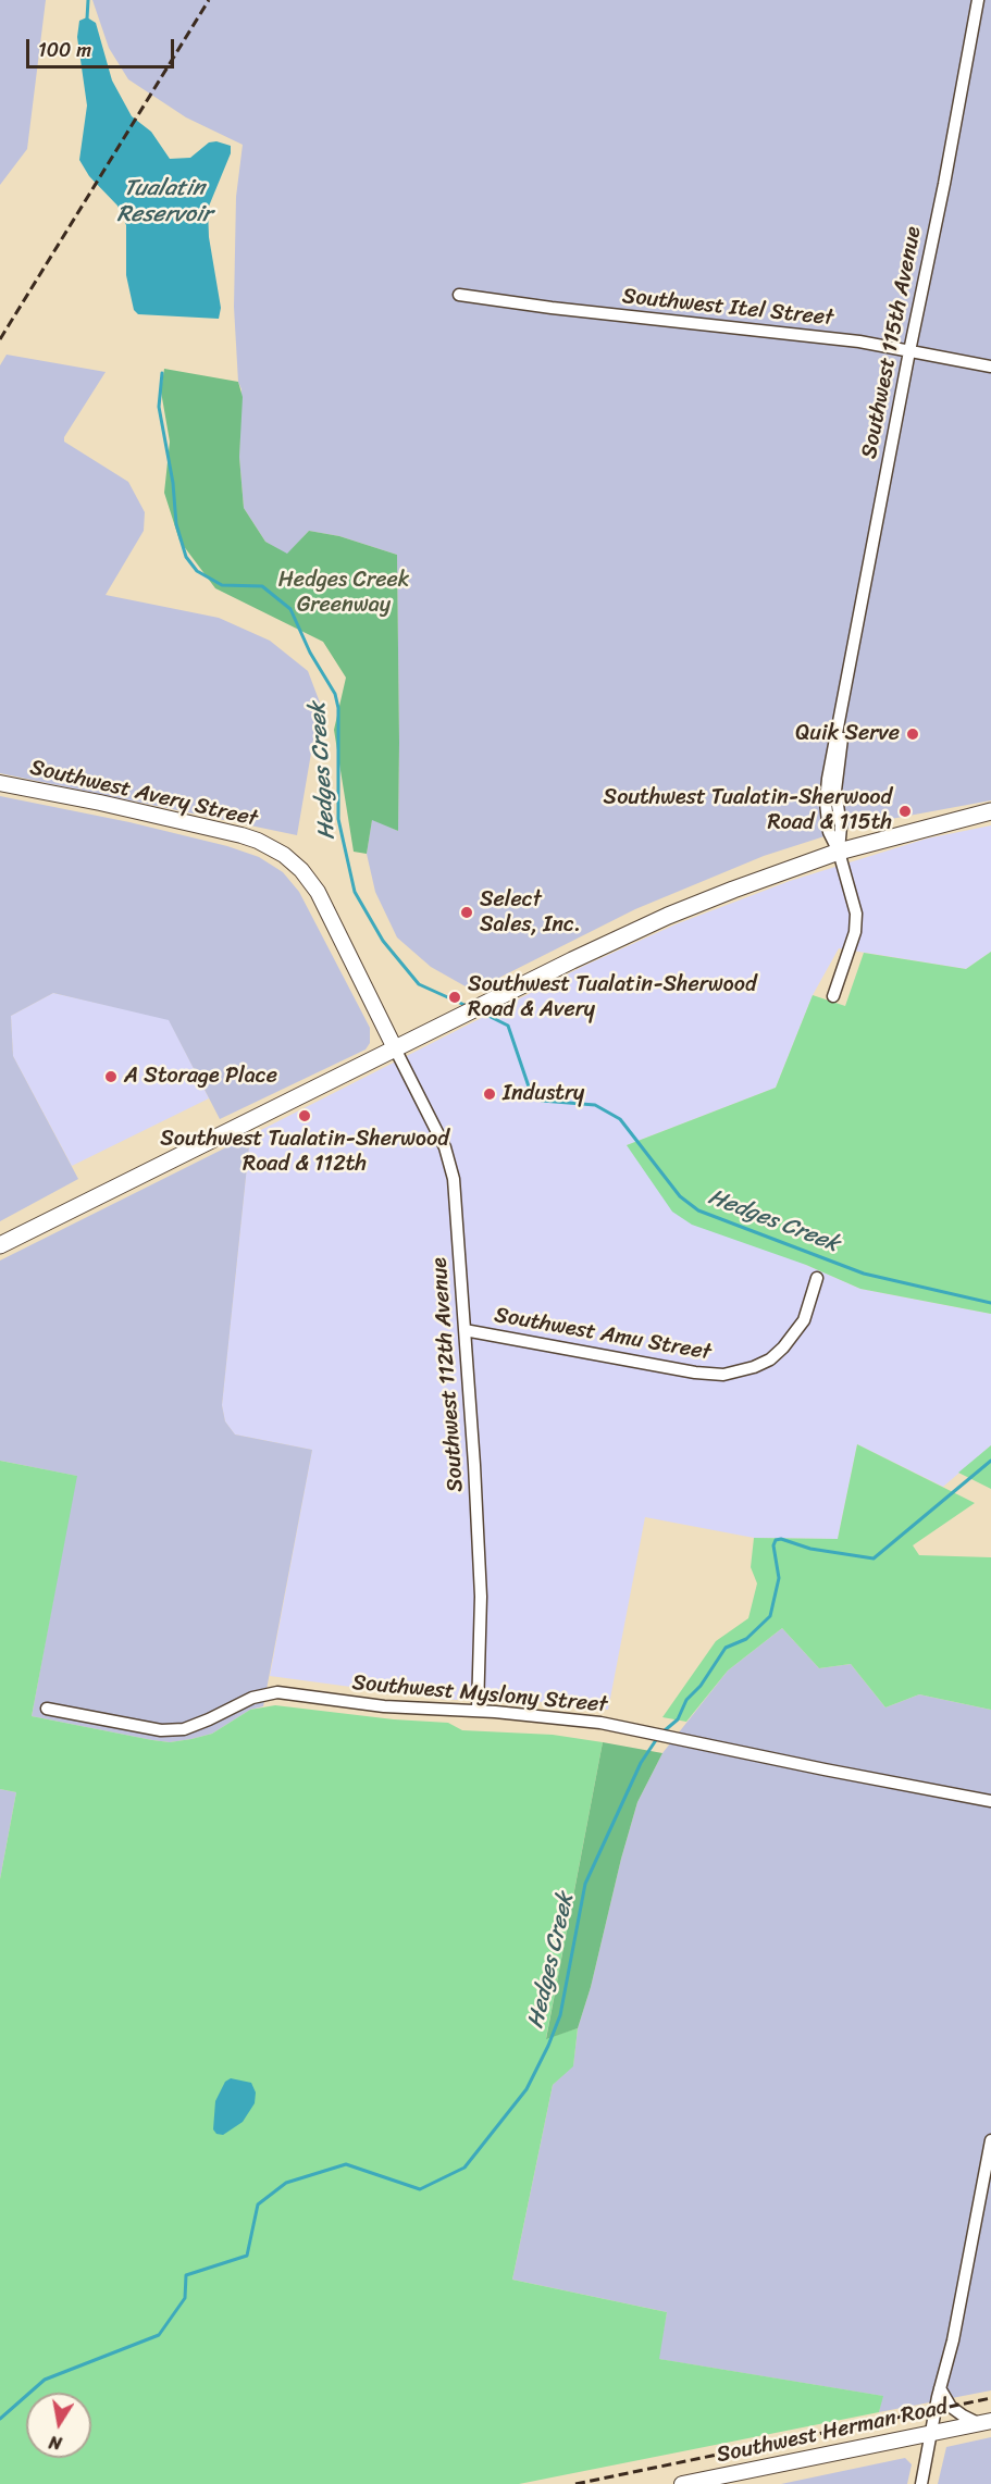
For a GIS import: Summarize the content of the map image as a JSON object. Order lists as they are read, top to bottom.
{
  "streets": {
    "main road": ["Southwest Avery Street", "Southwest Herman Road"],
    "street": [
      "Southwest Itel Street",
      "Southwest 115th Avenue",
      "Southwest Amu Street",
      "Southwest 112th Avenue",
      "Southwest Myslony Street"
    ]
  },
  "crossings": [
    ["Southwest Itel Street", "Southwest 115th Avenue"],
    ["Southwest Avery Street", "Southwest 112th Avenue"],
    ["Southwest Amu Street", "Southwest 112th Avenue"],
    ["Southwest 112th Avenue", "Southwest Myslony Street"]
  ],
  "water": ["Tualatin Reservoir", "Hedges Creek"],
  "parks": ["Hedges Creek Greenway"],
  "places": [
    "Quik Serve",
    "Southwest Tualatin-Sherwood Road & 115th",
    "Select Sales, Inc.",
    "Southwest Tualatin-Sherwood Road & Avery",
    "A Storage Place",
    "Industry",
    "Southwest Tualatin-Sherwood Road & 112th"
  ],
  "scale_bar": "100 m",
  "north": "bottom"
}
